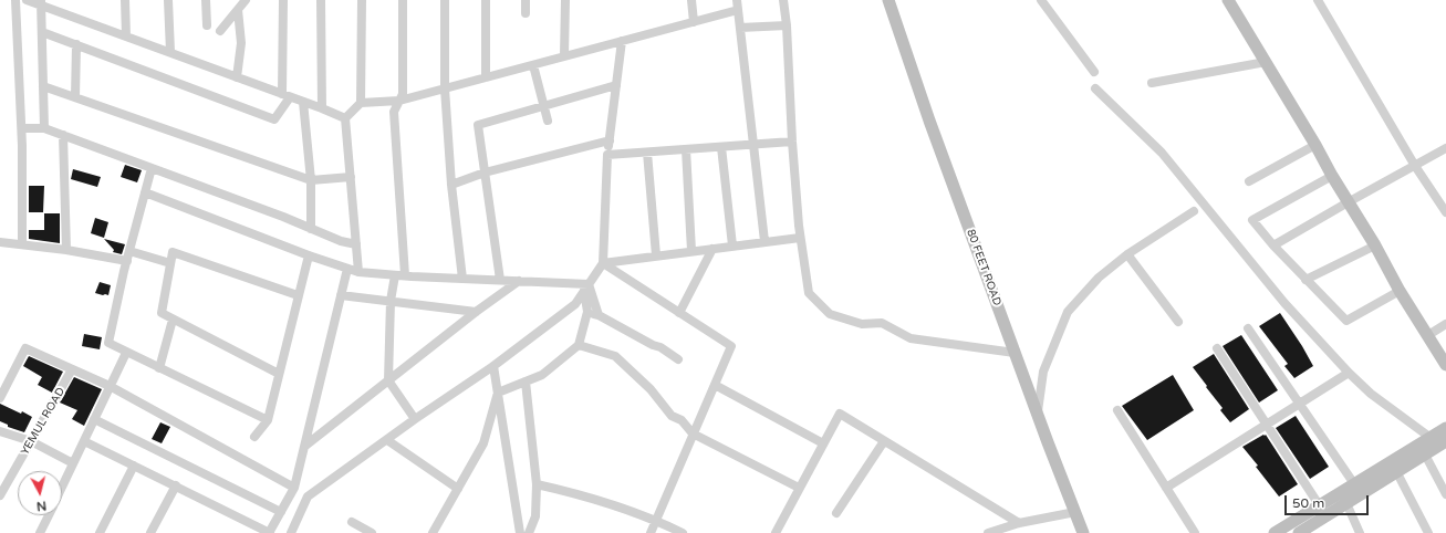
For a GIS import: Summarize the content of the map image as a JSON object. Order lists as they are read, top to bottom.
{
  "streets": {
    "street": ["80 FEET ROAD", "YEMUL ROAD"]
  },
  "scale_bar": "50 m",
  "north": "bottom"
}
